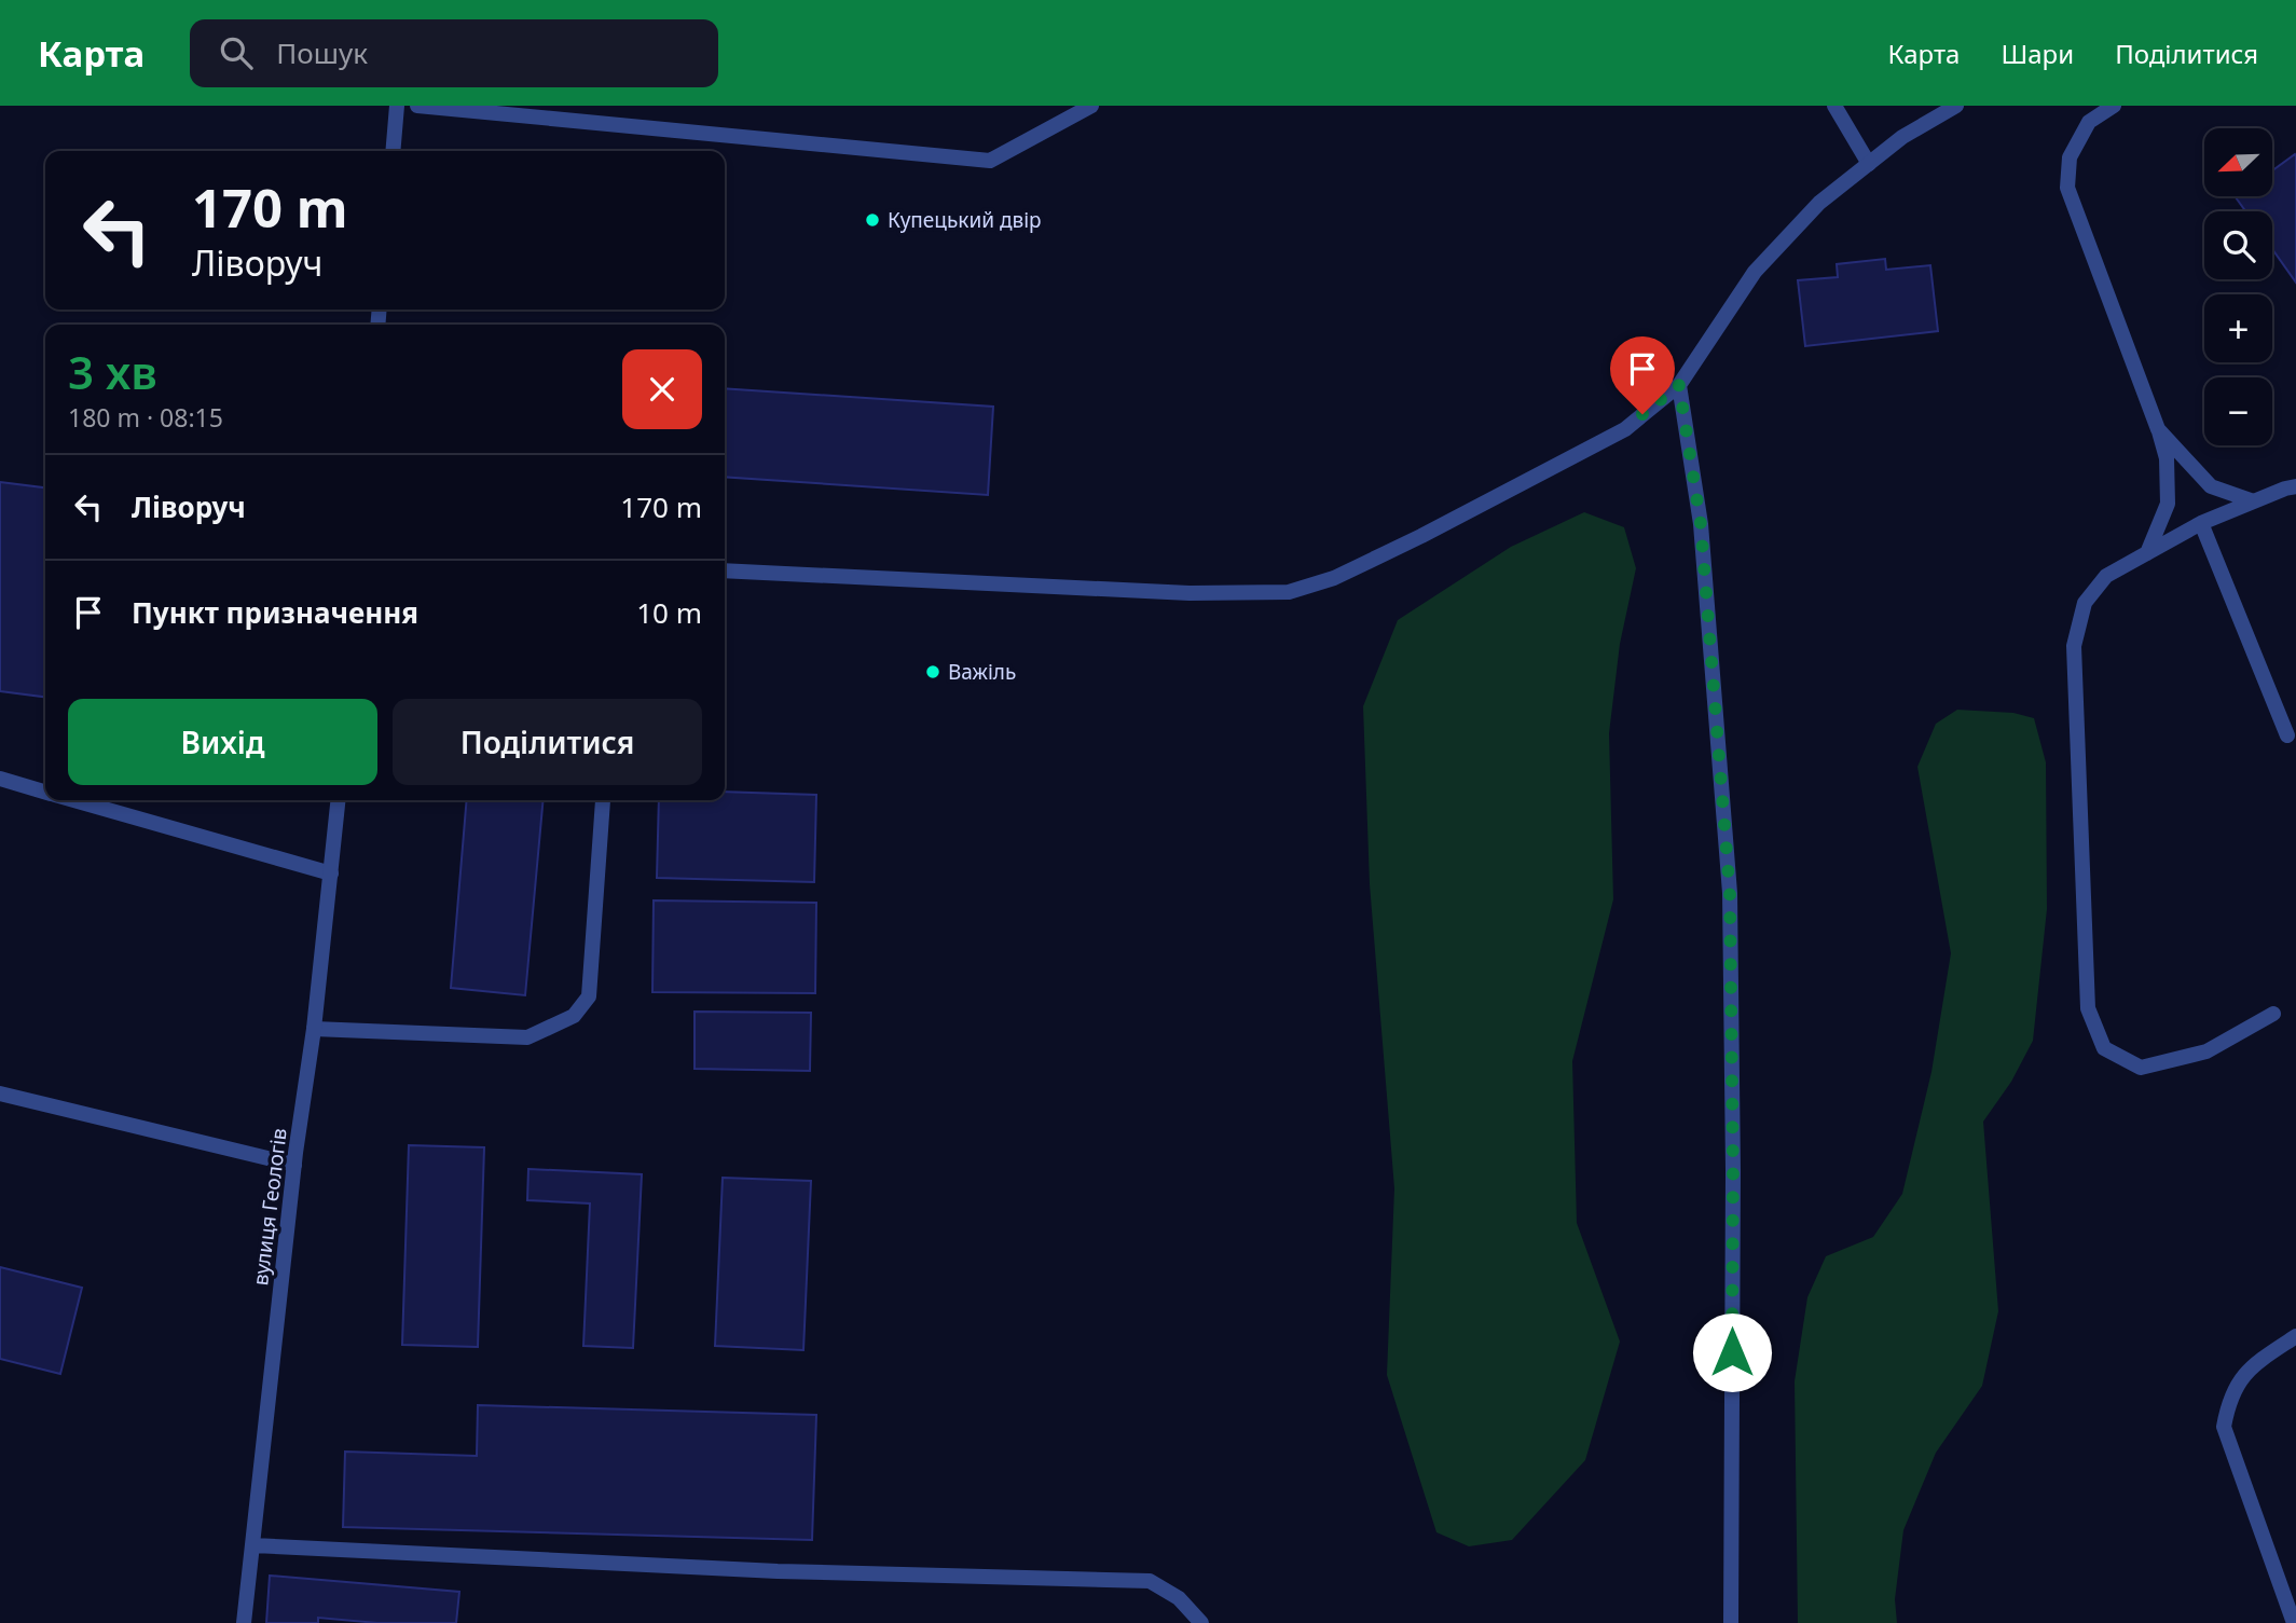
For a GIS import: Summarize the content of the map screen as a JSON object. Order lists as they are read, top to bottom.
{
  "streets": {
    "street": ["вулиця Геологів"]
  },
  "places": ["Купецький двір", "Важіль"],
  "north": "bottom left",
  "page": {
    "header": "Карта",
    "search": "Пошук",
    "nav": ["Карта", "Шари", "Поділитися"],
    "map_buttons": ["+", "−"],
    "turn": ["170 m", "Ліворуч"],
    "heading": ["3 хв", "180 m · 08:15"],
    "list": [
      {
        "name": "Ліворуч",
        "value": "170 m"
      },
      {
        "name": "Пункт призначення",
        "value": "10 m"
      }
    ],
    "buttons": ["Вихід", "Поділитися"]
  }
}
